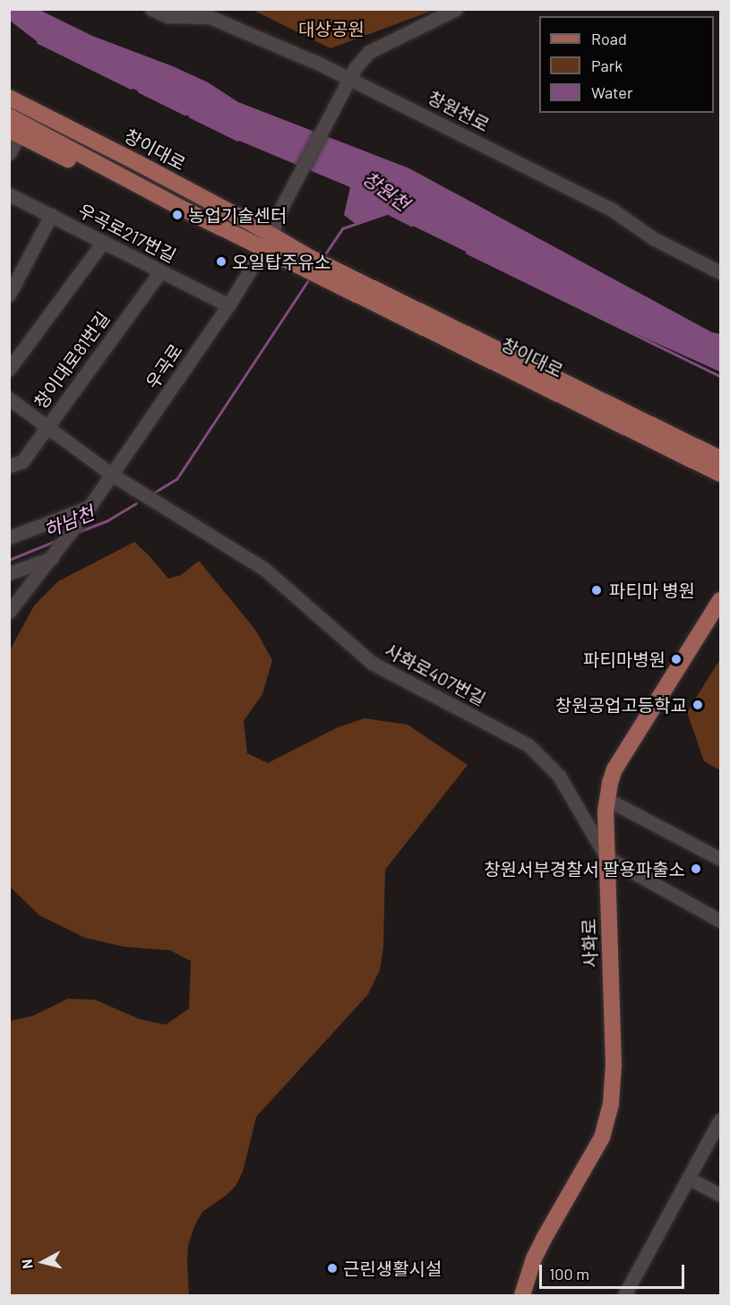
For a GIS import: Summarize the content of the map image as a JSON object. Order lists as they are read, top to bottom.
{
  "streets": {
    "main road": ["창이대로", "사화로"],
    "street": [
      "창원천로",
      "우곡로217번길",
      "창이대로81번길",
      "우곡로",
      "사화로407번길"
    ]
  },
  "crossings": [
    ["창원천로", "우곡로"],
    ["창이대로", "우곡로"],
    ["우곡로217번길", "창이대로81번길"],
    ["우곡로217번길", "우곡로"],
    ["창이대로81번길", "사화로407번길"],
    ["우곡로", "사화로407번길"],
    ["사화로407번길", "사화로"]
  ],
  "water": ["창원천", "하남천"],
  "parks": ["대상공원"],
  "places": [
    "농업기술센터",
    "오일탑주유소",
    "파티마 병원",
    "파티마병원",
    "창원공업고등학교",
    "창원서부경찰서 팔용파출소",
    "근린생활시설"
  ],
  "legend": ["Road", "Park", "Water"],
  "scale_bar": "100 m",
  "north": "left"
}
